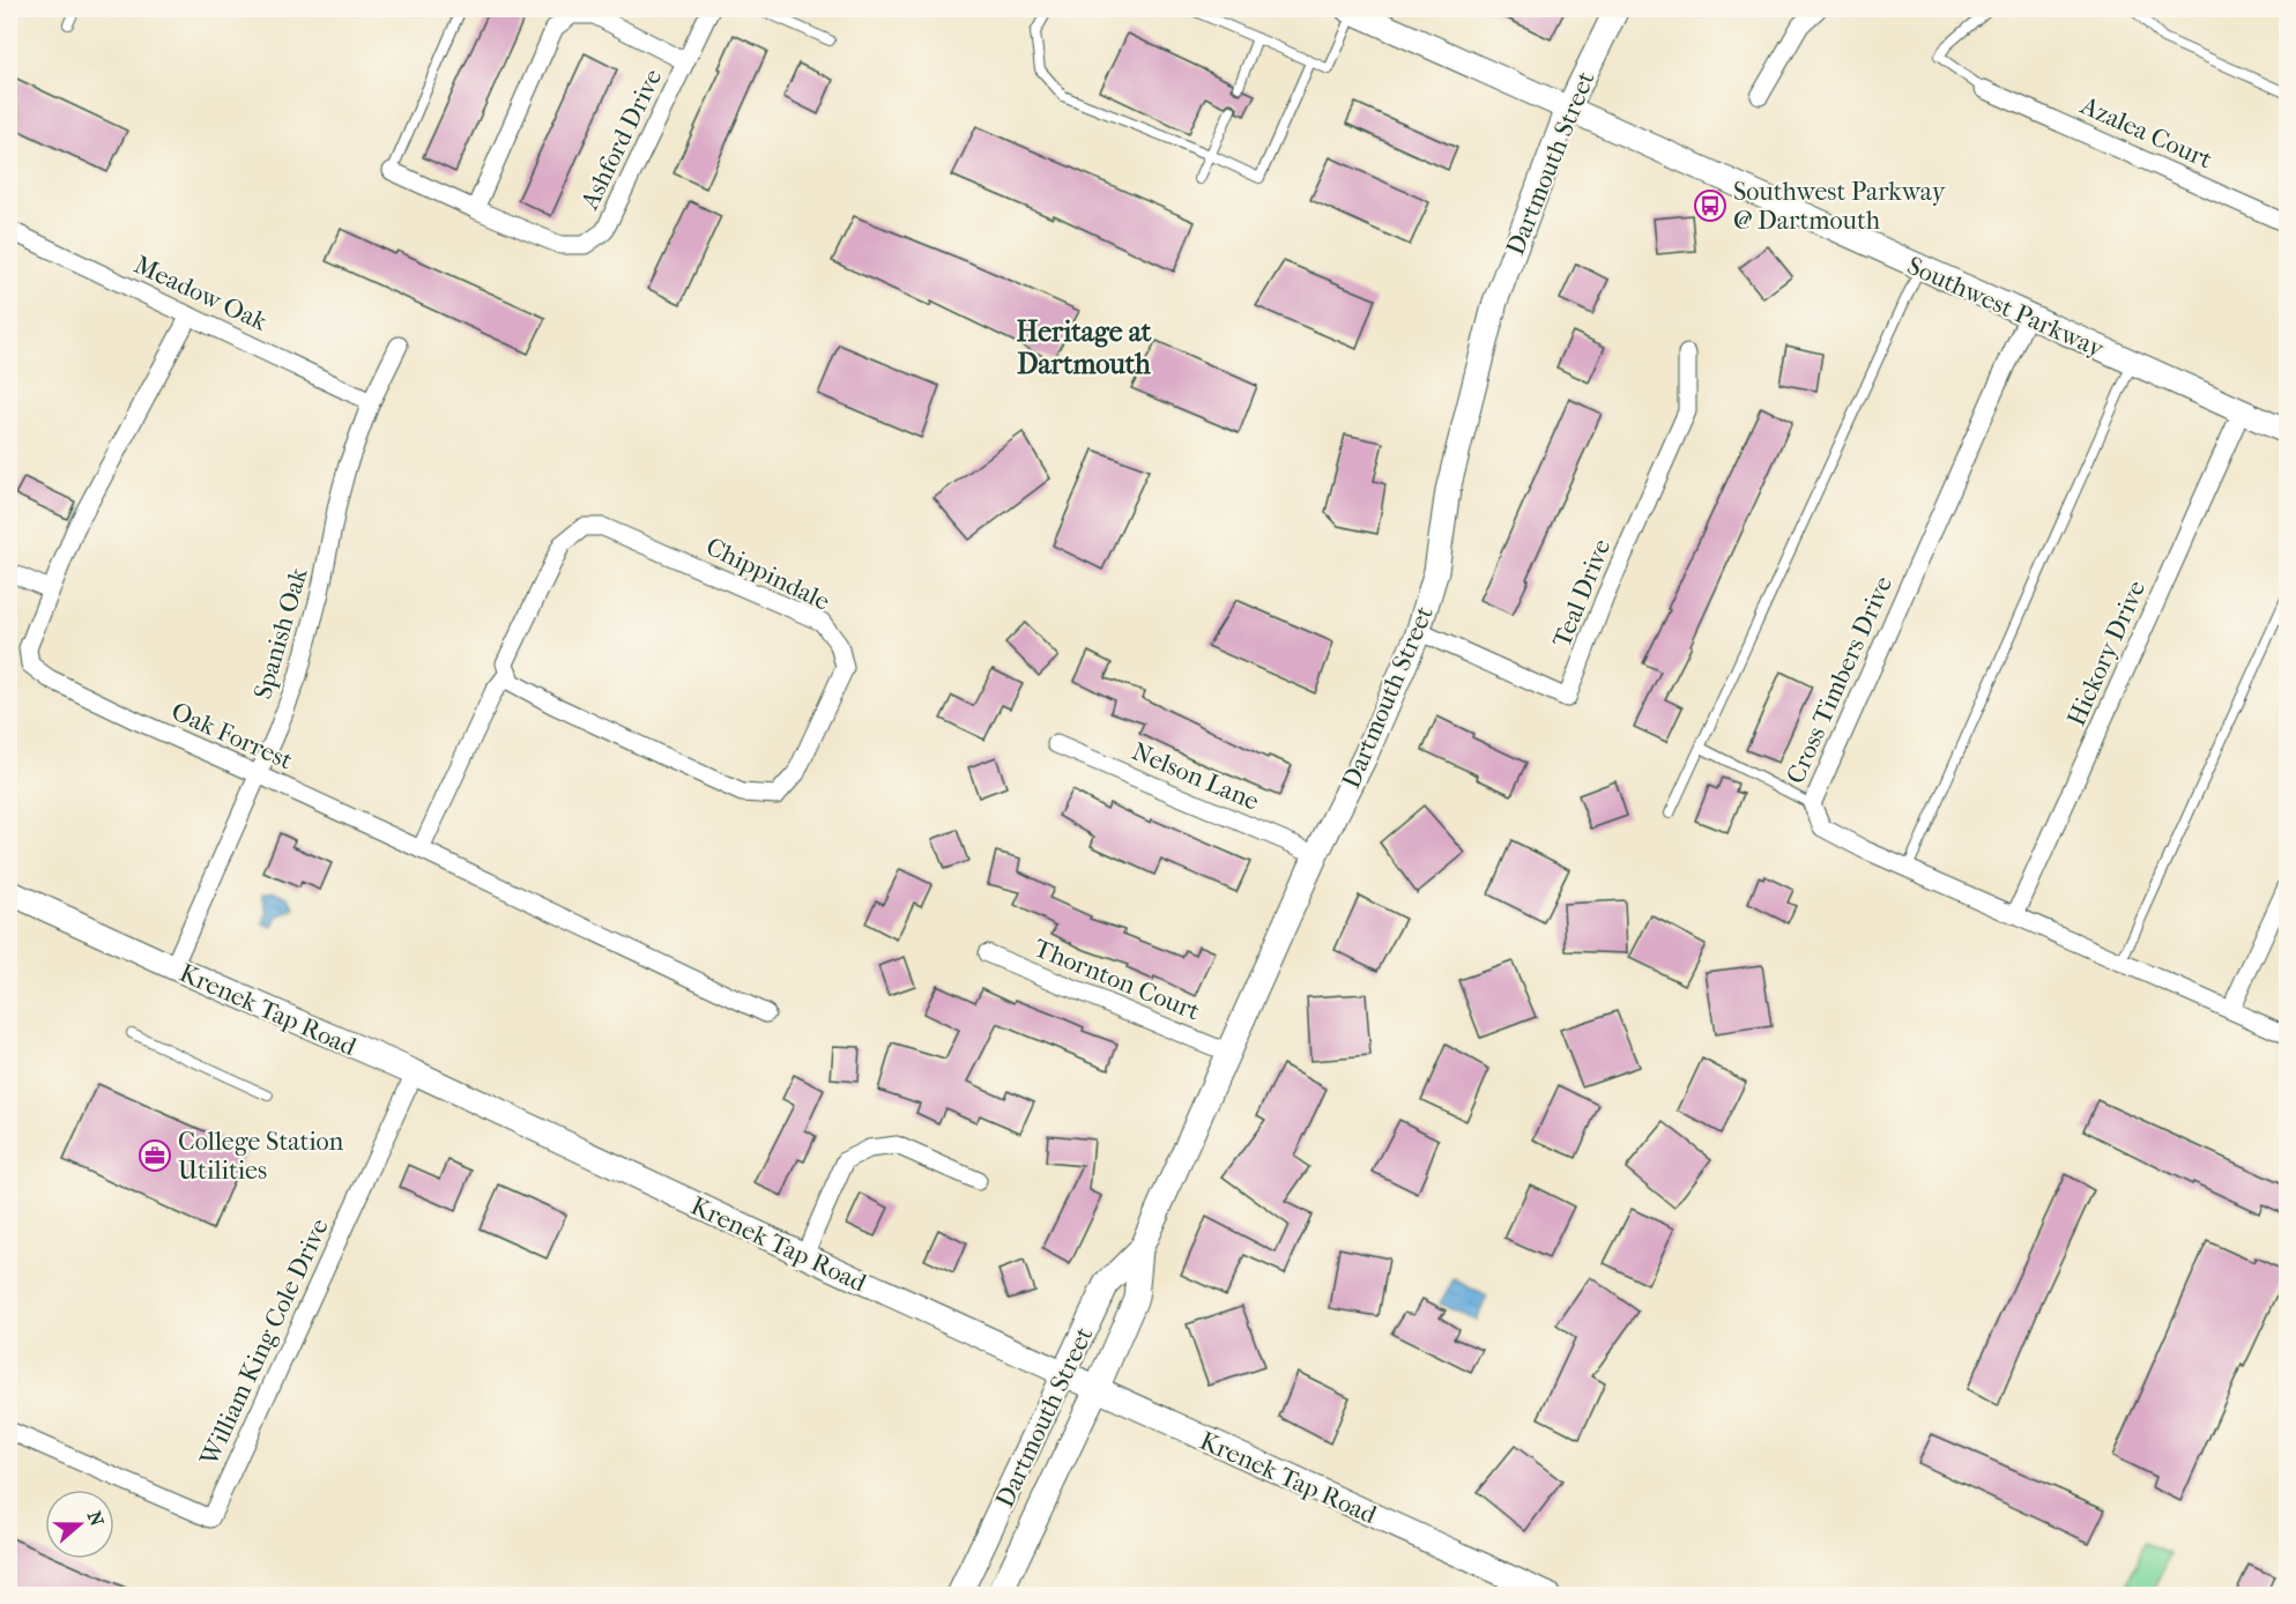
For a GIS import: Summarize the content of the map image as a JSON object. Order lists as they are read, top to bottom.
{
  "streets": {
    "street": [
      "Azalea Court",
      "Ashford Drive",
      "Dartmouth Street",
      "Meadow Oak",
      "Southwest Parkway",
      "Chippindale",
      "Teal Drive",
      "Spanish Oak",
      "Hickory Drive",
      "Cross Timbers Drive",
      "Oak Forrest",
      "Nelson Lane",
      "Thornton Court",
      "Krenek Tap Road",
      "William King Cole Drive"
    ]
  },
  "crossings": [
    ["Dartmouth Street", "Southwest Parkway"],
    ["Dartmouth Street", "Teal Drive"],
    ["Dartmouth Street", "Nelson Lane"],
    ["Dartmouth Street", "Thornton Court"],
    ["Dartmouth Street", "Krenek Tap Road"],
    ["Meadow Oak", "Spanish Oak"],
    ["Meadow Oak", "Oak Forrest"],
    ["Southwest Parkway", "Hickory Drive"],
    ["Southwest Parkway", "Cross Timbers Drive"],
    ["Chippindale", "Oak Forrest"],
    ["Spanish Oak", "Oak Forrest"],
    ["Spanish Oak", "Krenek Tap Road"],
    ["Hickory Drive", "Cross Timbers Drive"],
    ["Krenek Tap Road", "William King Cole Drive"]
  ],
  "districts": ["Heritage at Dartmouth"],
  "places": {
    "bus stop": ["Southwest Parkway @ Dartmouth"],
    "office": ["College Station Utilities"]
  },
  "north": "right"
}
